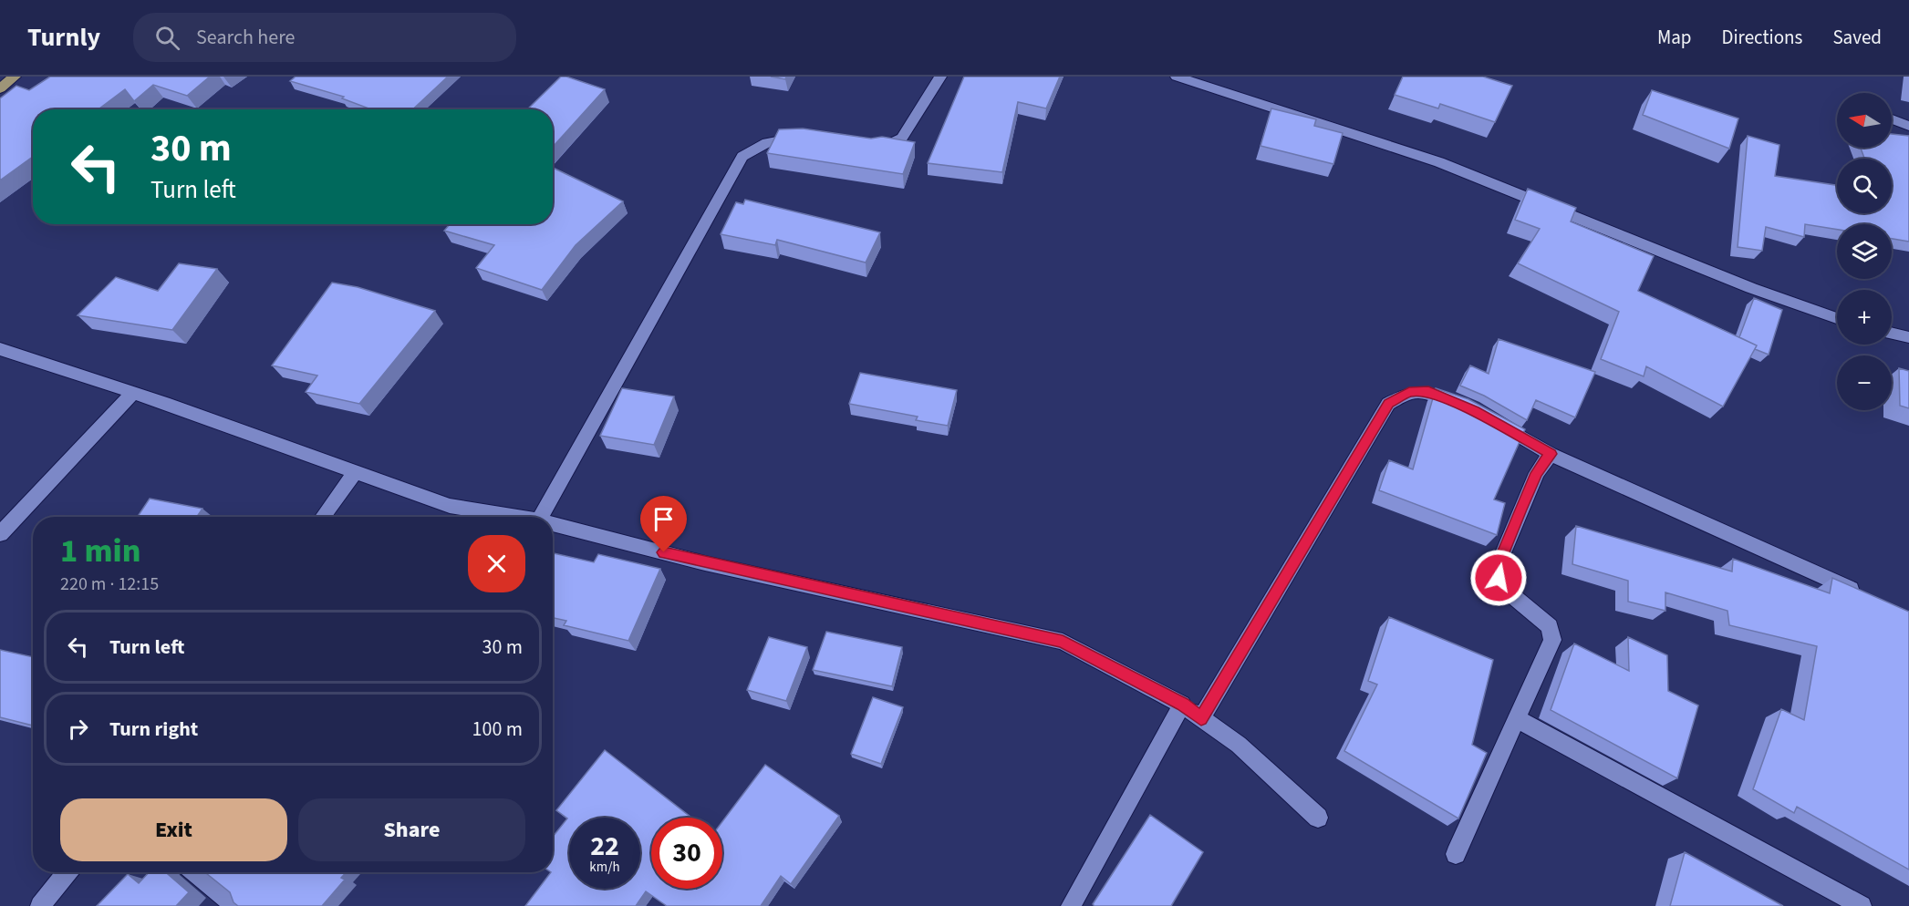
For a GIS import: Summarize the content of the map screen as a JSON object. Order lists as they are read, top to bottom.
{
  "north": "left",
  "page": {
    "header": "Turnly",
    "search": "Search here",
    "nav": ["Map", "Directions", "Saved"],
    "map_buttons": ["+", "−"],
    "turn": ["30 m", "Turn left"],
    "heading": ["1 min", "220 m · 12:15"],
    "list": [
      {
        "name": "Turn left",
        "value": "30 m"
      },
      {
        "name": "Turn right",
        "value": "100 m"
      }
    ],
    "buttons": ["Exit", "Share"],
    "speed": "22 km/h",
    "limit": "30"
  }
}
